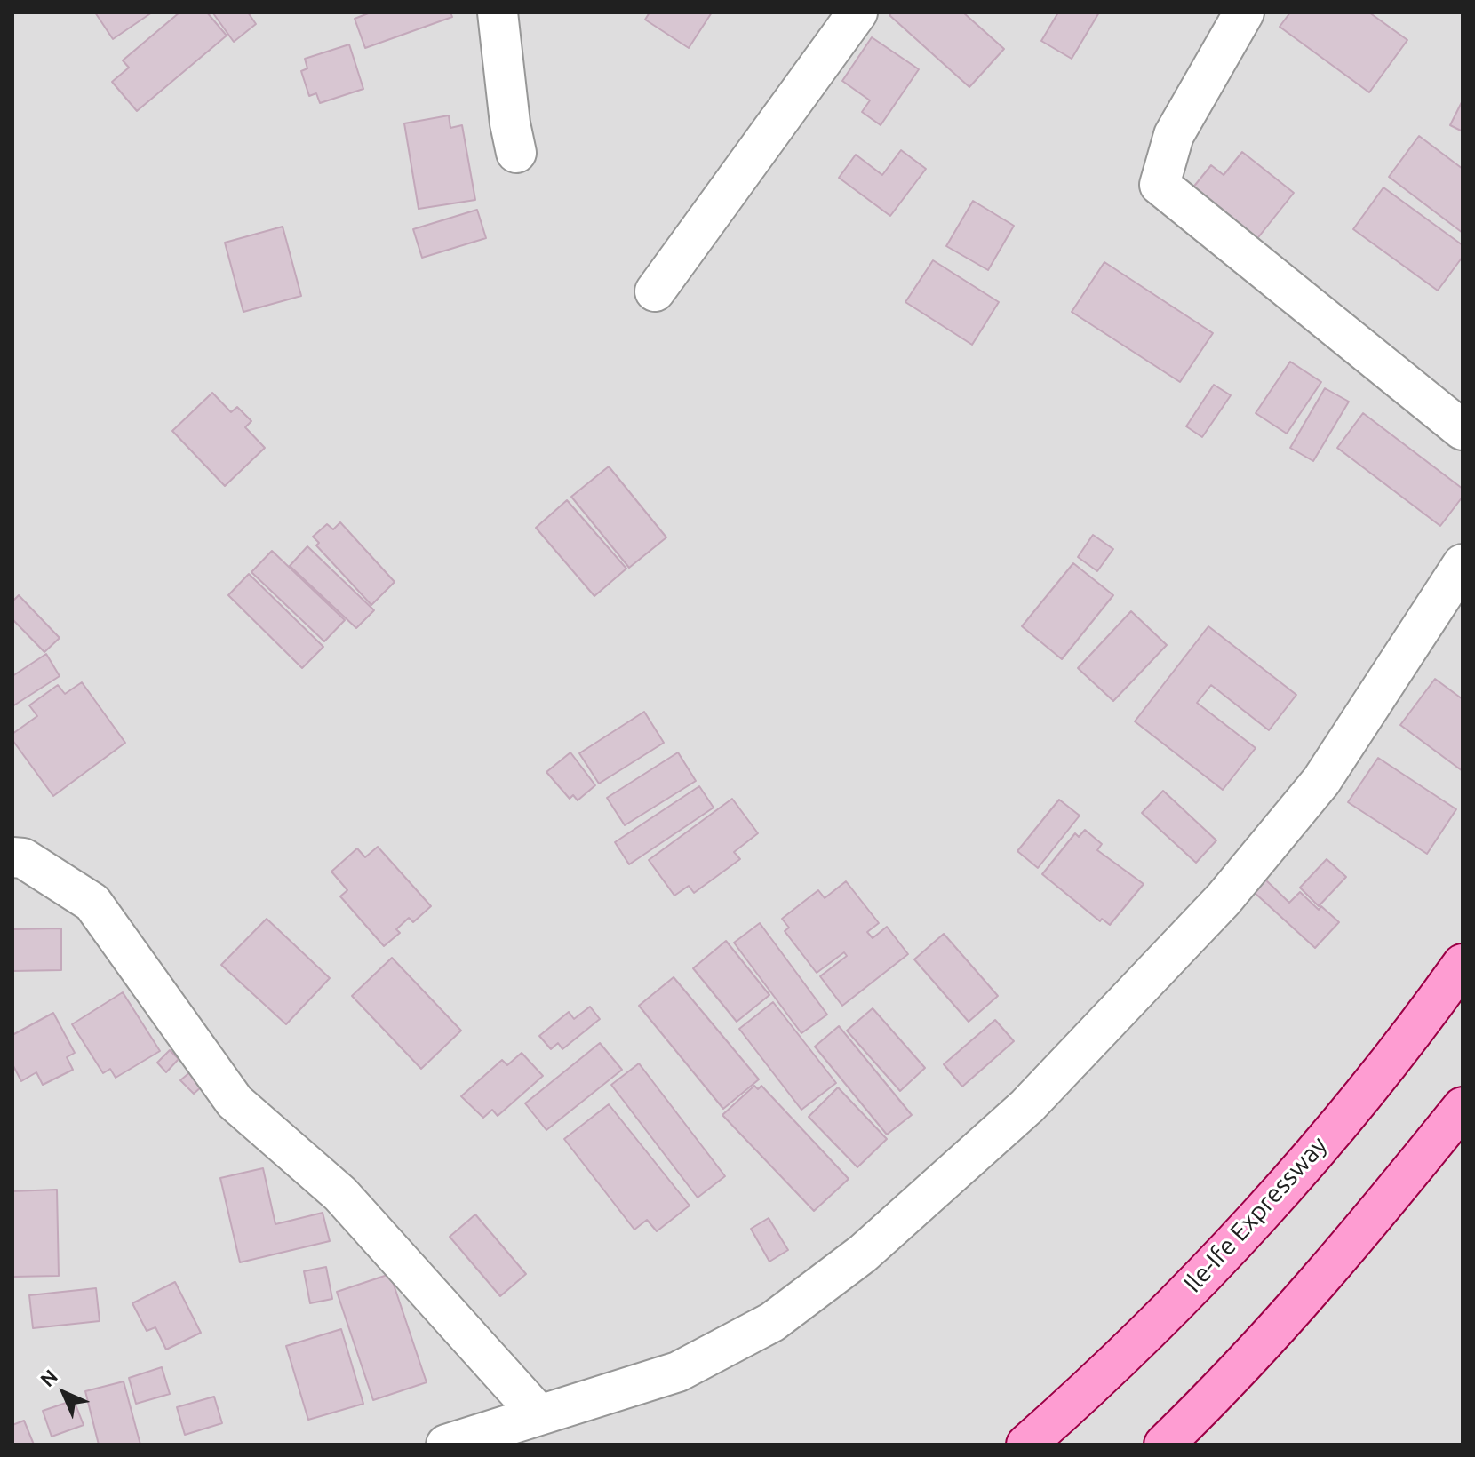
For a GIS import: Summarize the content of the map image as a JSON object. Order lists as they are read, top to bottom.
{
  "streets": {
    "main road": ["Ile-Ife Expressway"]
  },
  "north": "top left"
}
